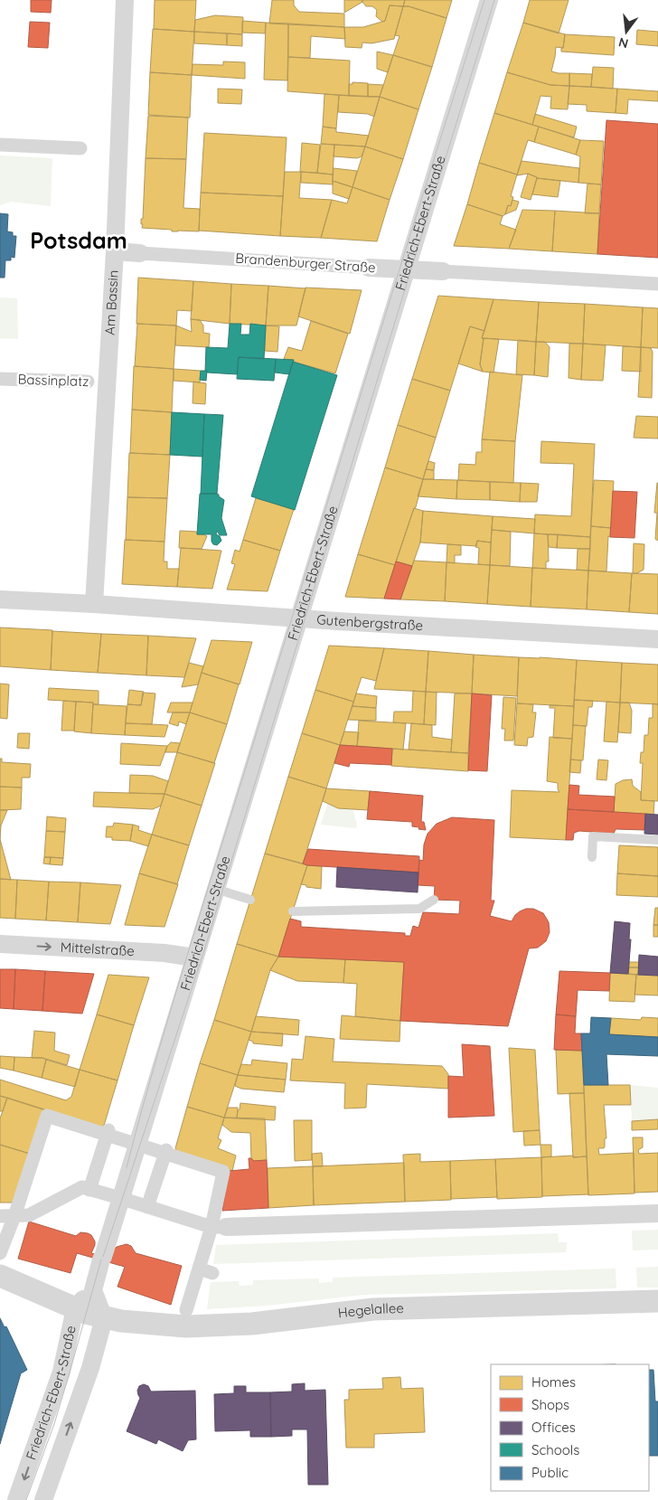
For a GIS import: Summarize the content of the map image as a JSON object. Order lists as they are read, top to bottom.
{
  "streets": {
    "street": [
      "Friedrich-Ebert-Straße",
      "Brandenburger Straße",
      "Am Bassin",
      "Bassinplatz",
      "Gutenbergstraße",
      "Mittelstraße",
      "Hegelallee"
    ]
  },
  "crossings": [
    ["Friedrich-Ebert-Straße", "Brandenburger Straße"],
    ["Friedrich-Ebert-Straße", "Gutenbergstraße"],
    ["Friedrich-Ebert-Straße", "Mittelstraße"],
    ["Friedrich-Ebert-Straße", "Hegelallee"],
    ["Brandenburger Straße", "Am Bassin"],
    ["Am Bassin", "Bassinplatz"],
    ["Am Bassin", "Gutenbergstraße"]
  ],
  "one_way": ["Mittelstraße"],
  "districts": ["Potsdam"],
  "legend": [
    "Homes",
    "Shops",
    "Offices",
    "Schools",
    "Public"
  ],
  "north": "bottom"
}
